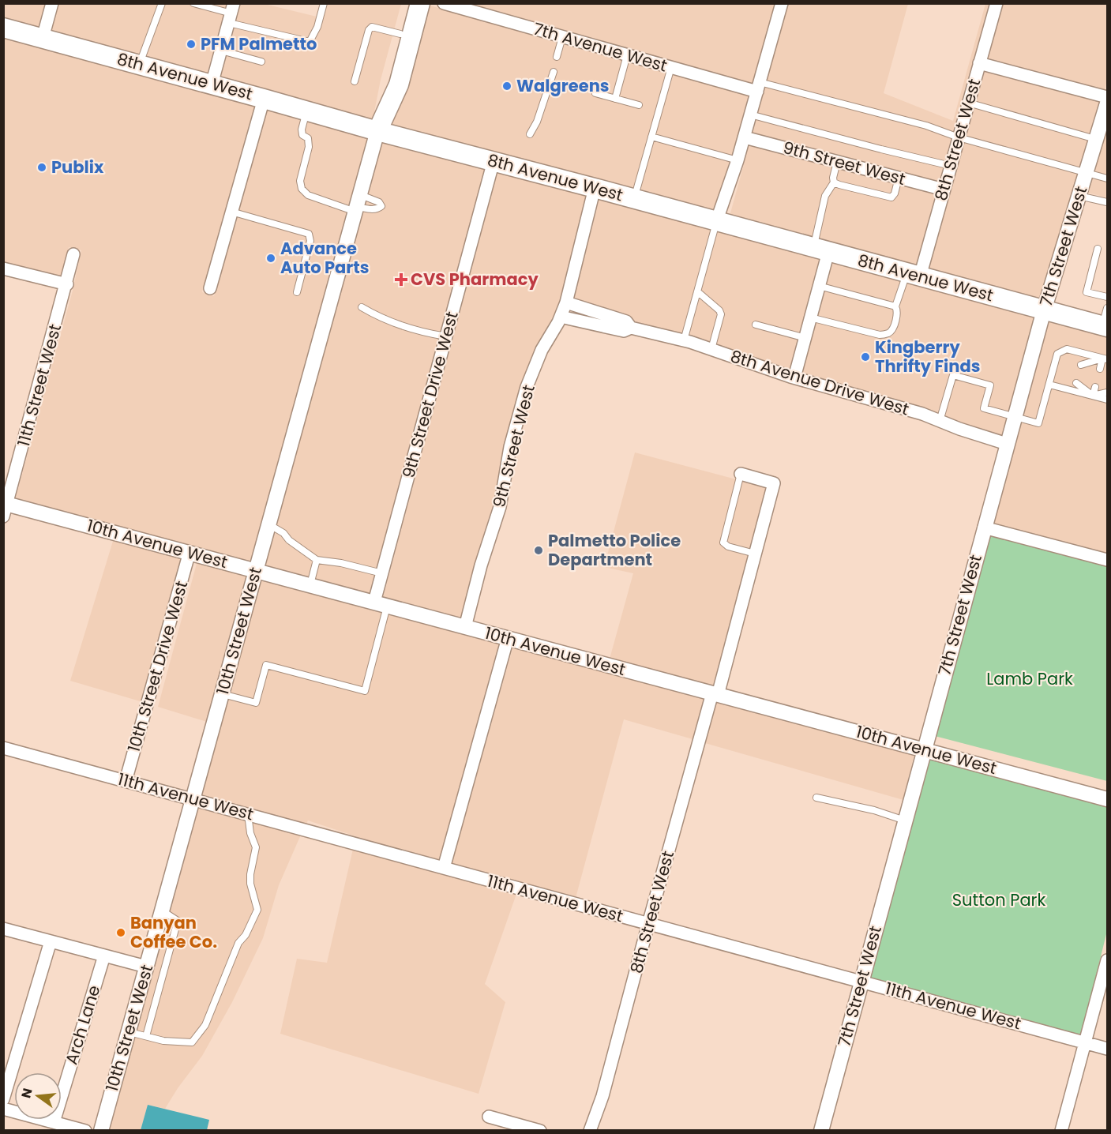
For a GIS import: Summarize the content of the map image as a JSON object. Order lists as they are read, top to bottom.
{
  "streets": {
    "main road": ["8th Avenue West", "10th Street West"],
    "street": [
      "7th Avenue West",
      "8th Street West",
      "9th Street West",
      "7th Street West",
      "8th Avenue Drive West",
      "11th Street West",
      "9th Street Drive West",
      "10th Avenue West",
      "10th Street Drive West",
      "11th Avenue West",
      "Arch Lane"
    ]
  },
  "crossings": [
    ["8th Avenue West", "8th Street West"],
    ["8th Avenue West", "9th Street West"],
    ["8th Avenue West", "7th Street West"],
    ["8th Avenue West", "9th Street Drive West"],
    ["8th Avenue West", "10th Street West"],
    ["8th Street West", "9th Street West"],
    ["8th Street West", "10th Avenue West"],
    ["8th Street West", "11th Avenue West"],
    ["9th Street West", "8th Avenue Drive West"],
    ["9th Street West", "10th Avenue West"],
    ["7th Street West", "8th Avenue Drive West"],
    ["7th Street West", "10th Avenue West"],
    ["7th Street West", "11th Avenue West"],
    ["11th Street West", "10th Avenue West"],
    ["9th Street Drive West", "10th Avenue West"],
    ["10th Avenue West", "10th Street West"],
    ["10th Avenue West", "10th Street Drive West"],
    ["10th Street West", "11th Avenue West"],
    ["10th Street Drive West", "11th Avenue West"]
  ],
  "parks": ["Lamb Park", "Sutton Park"],
  "places": {
    "other": [
      "PFM Palmetto",
      "Walgreens",
      "Publix",
      "Advance Auto Parts",
      "Kingberry Thrifty Finds",
      "Palmetto Police Department",
      "Banyan Coffee Co."
    ],
    "health": ["CVS Pharmacy"]
  },
  "north": "left"
}
